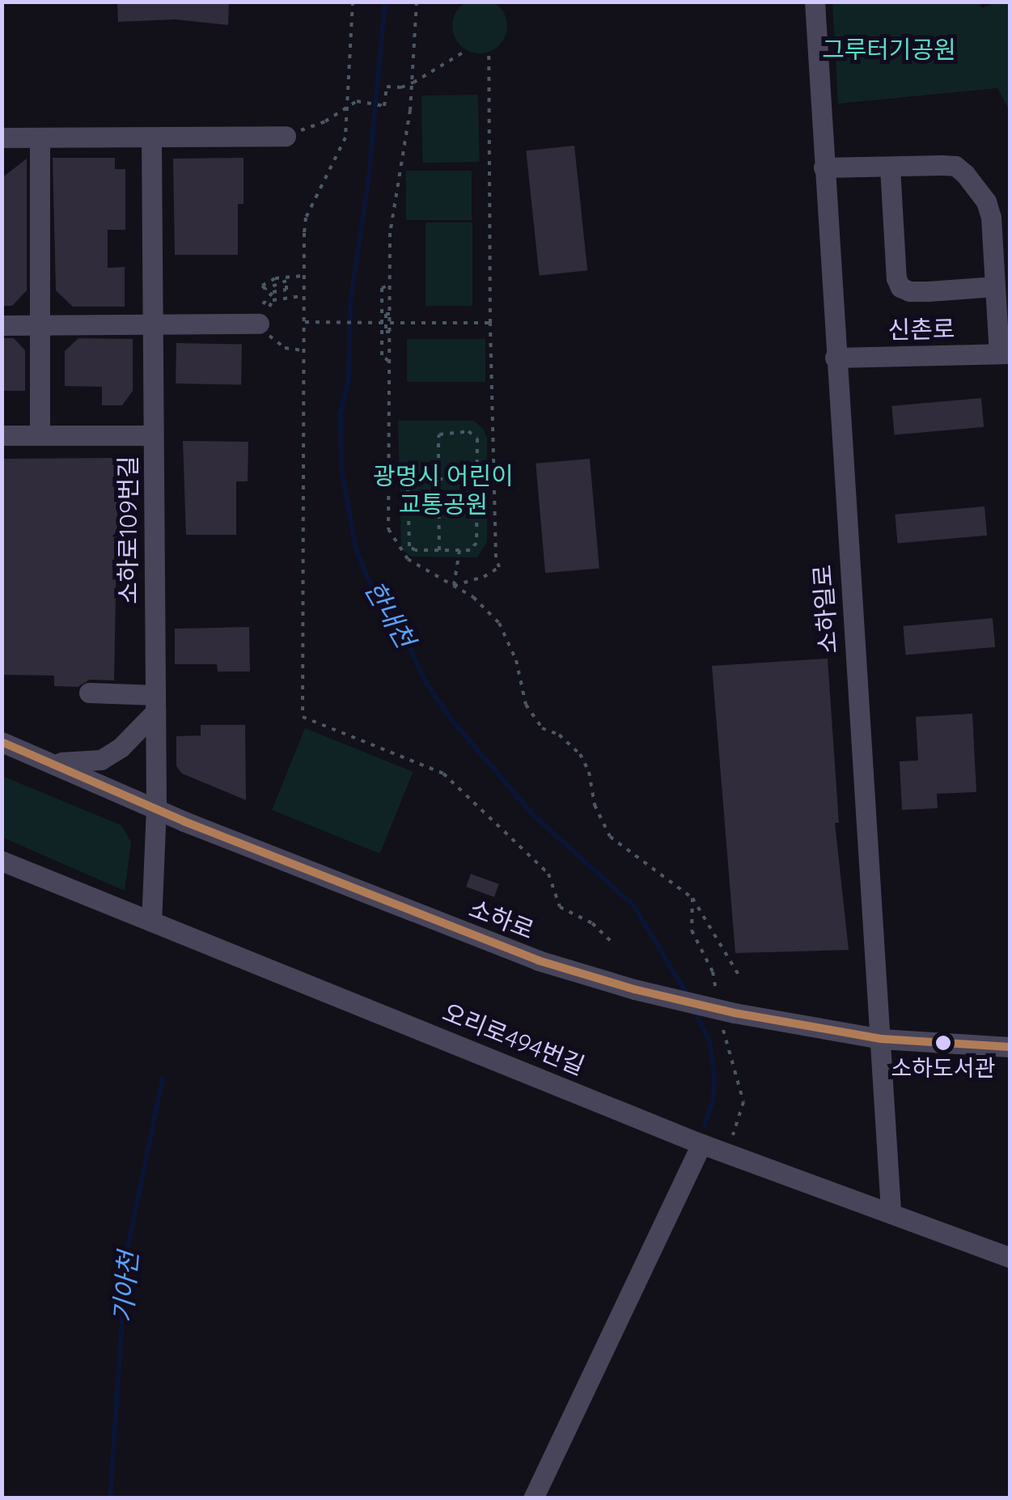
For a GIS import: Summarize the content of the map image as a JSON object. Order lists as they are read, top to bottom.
{
  "streets": {
    "street": [
      "신촌로",
      "소하로109번길",
      "소하일로",
      "소하로",
      "오리로494번길"
    ]
  },
  "crossings": [
    ["신촌로", "소하일로"],
    ["소하로109번길", "소하로"],
    ["소하로109번길", "오리로494번길"],
    ["소하일로", "소하로"],
    ["소하일로", "오리로494번길"]
  ],
  "water": ["한내천", "기아천"],
  "parks": ["그루터기공원", "광명시 어린이 교통공원"],
  "places": ["소하도서관"]
}
